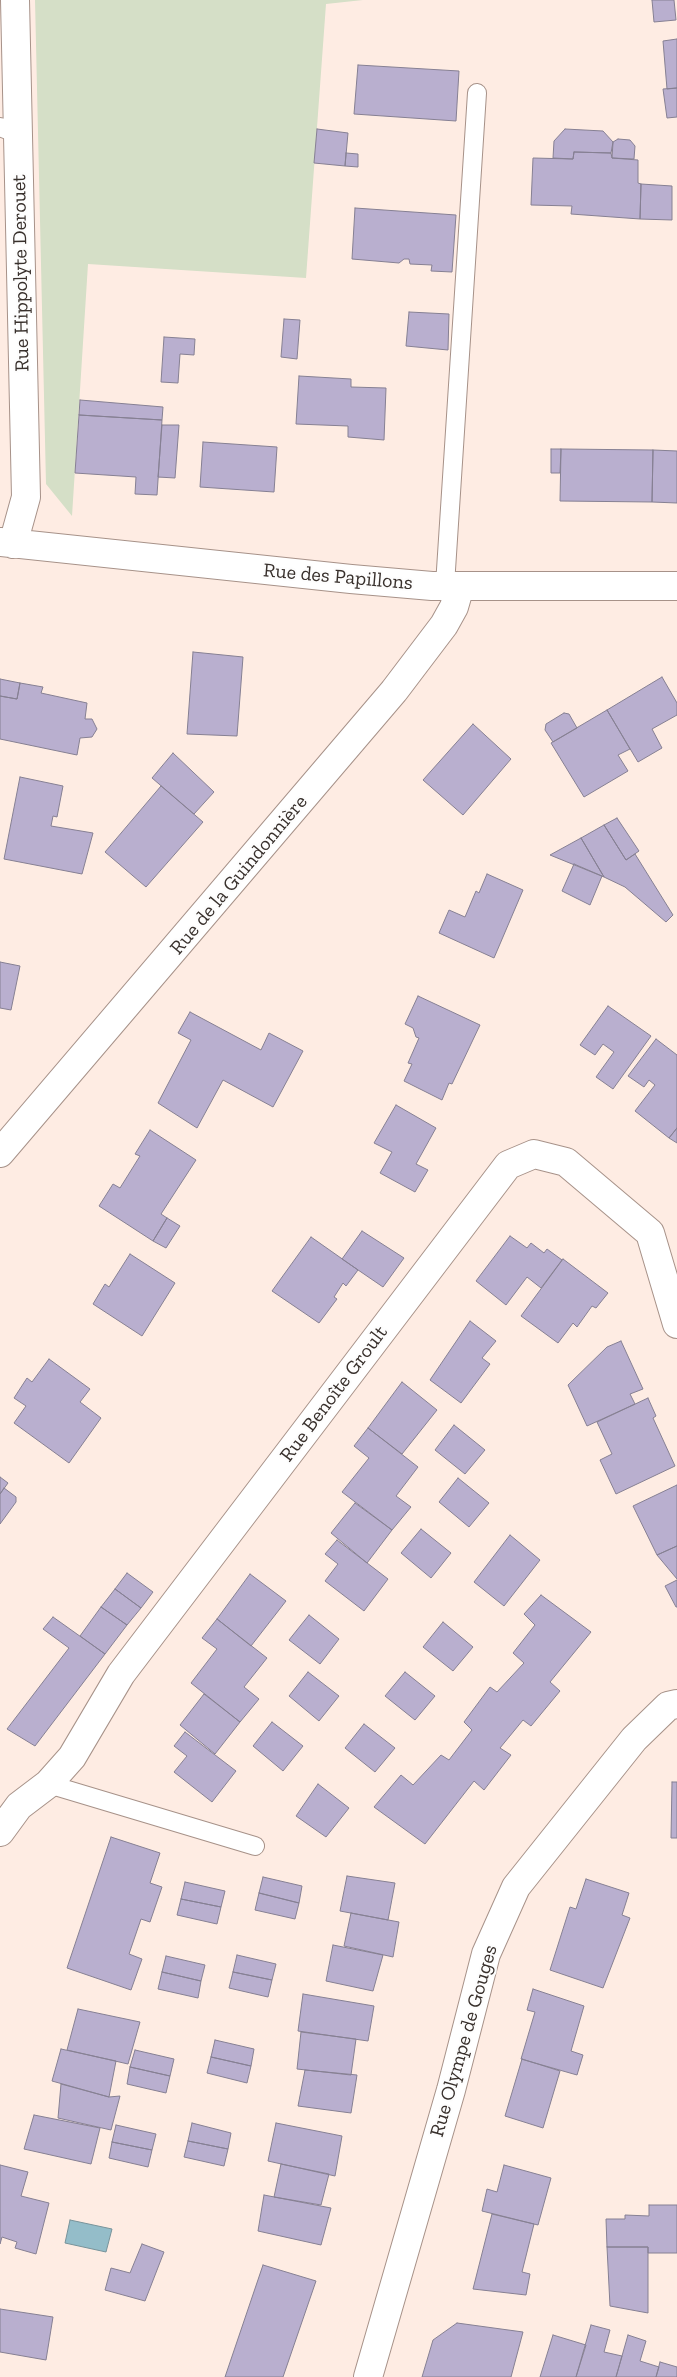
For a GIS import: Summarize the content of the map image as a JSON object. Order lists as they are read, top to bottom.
{
  "streets": {
    "street": [
      "Rue Hippolyte Derouet",
      "Rue des Papillons",
      "Rue de la Guindonnière",
      "Rue Benoîte Groult",
      "Rue Olympe de Gouges"
    ]
  },
  "crossings": [
    ["Rue Hippolyte Derouet", "Rue des Papillons"],
    ["Rue des Papillons", "Rue de la Guindonnière"]
  ]
}
